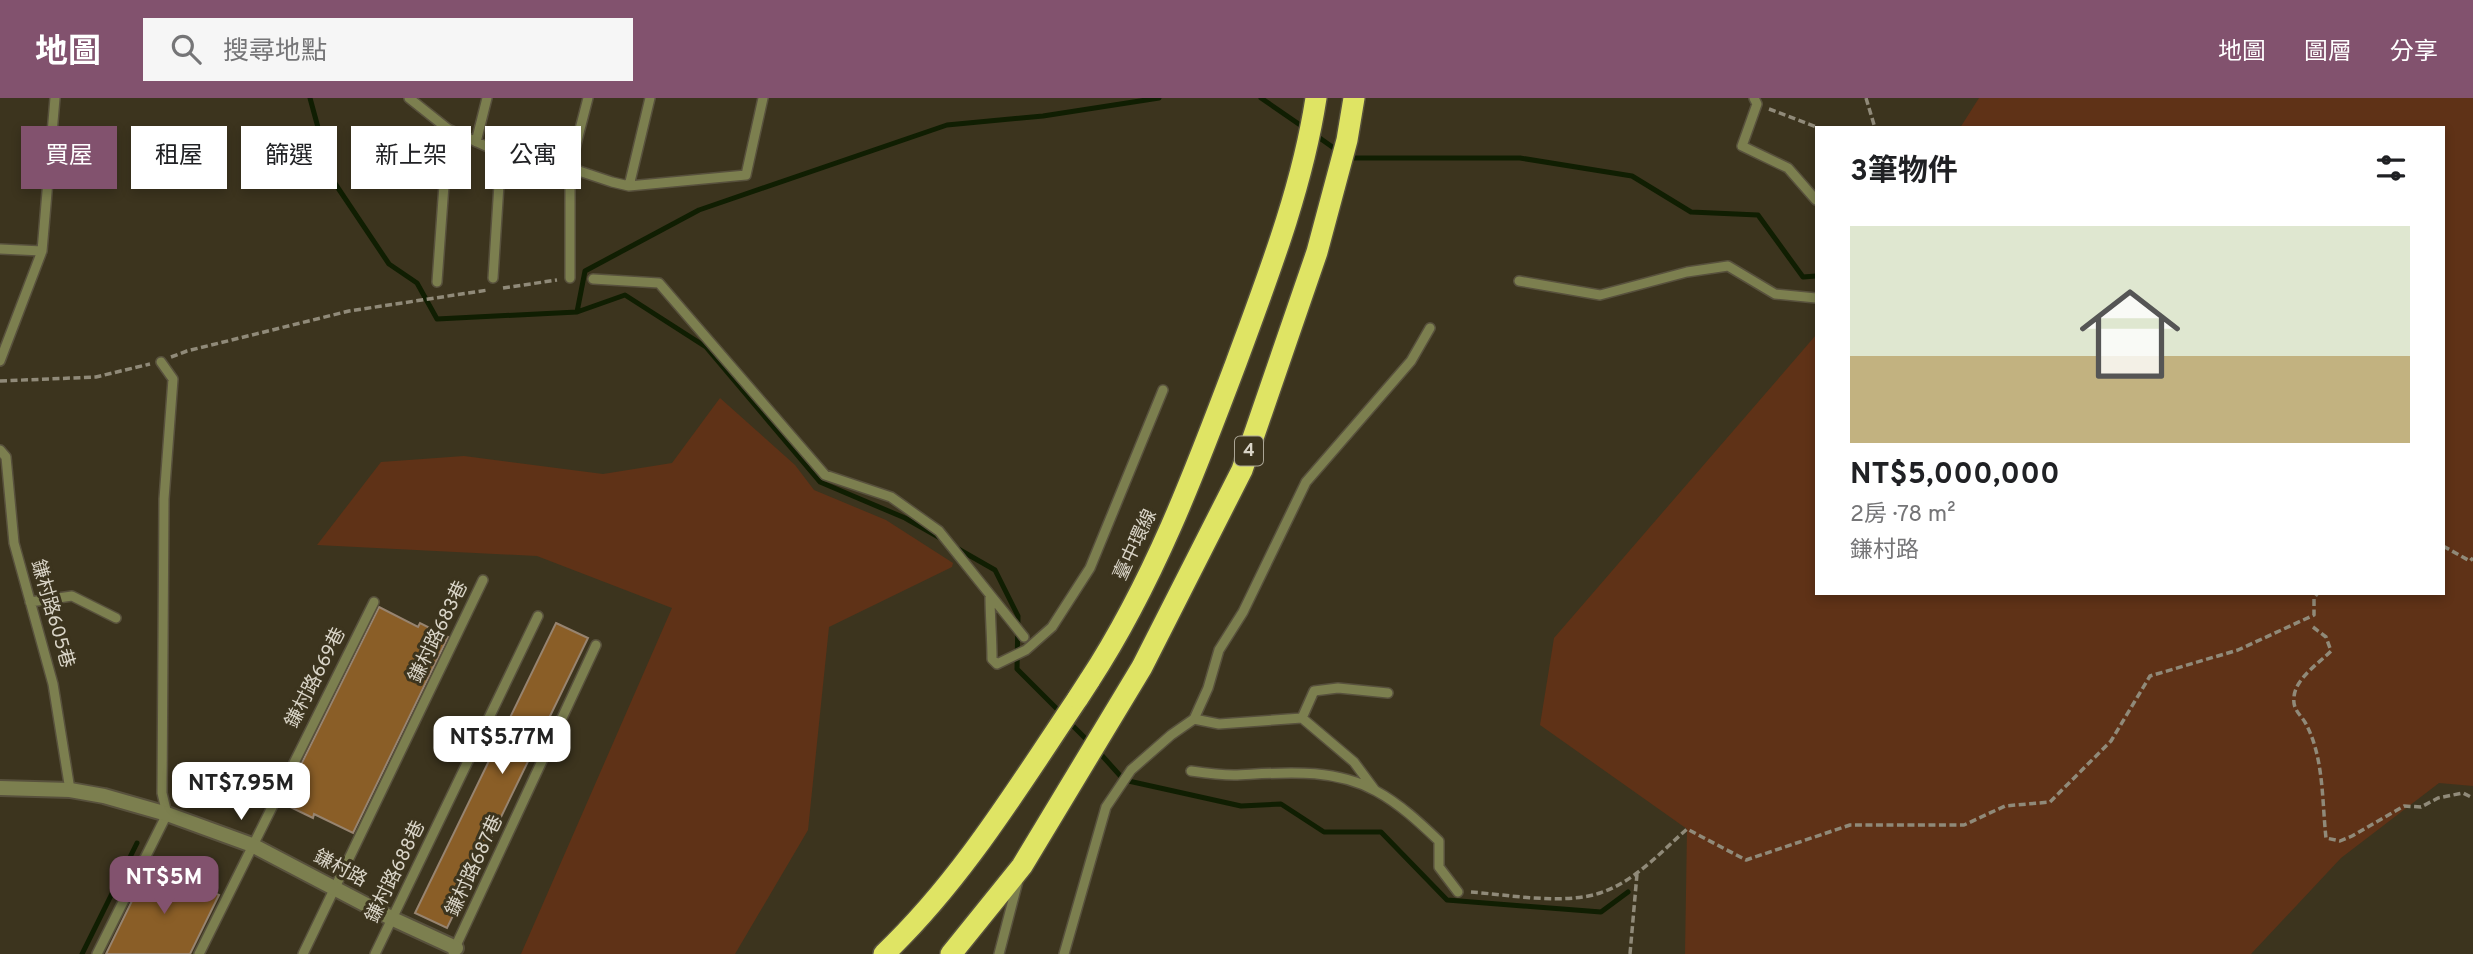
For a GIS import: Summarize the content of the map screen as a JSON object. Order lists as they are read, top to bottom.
{
  "streets": {
    "highway": ["4", "臺中環線"],
    "street": ["鎌村路"],
    "lane": [
      "鎌村路605巷",
      "鎌村路683巷",
      "鎌村路669巷",
      "鎌村路687巷",
      "鎌村路688巷"
    ]
  },
  "crossings": [
    ["鎌村路605巷", "鎌村路"],
    ["鎌村路683巷", "鎌村路"],
    ["鎌村路669巷", "鎌村路"],
    ["鎌村路687巷", "鎌村路"],
    ["鎌村路", "鎌村路688巷"]
  ],
  "page": {
    "header": "地圖",
    "search": "搜尋地點",
    "nav": ["地圖", "圖層", "分享"],
    "chip": [
      "買屋",
      "租屋",
      "篩選",
      "新上架",
      "公寓"
    ],
    "heading": "3筆物件",
    "list": [
      {
        "name": "NT$5,000,000",
        "note": "2房 · 78 m² · 鎌村路"
      }
    ],
    "price": ["NT$5.77M", "NT$7.95M", "NT$5M"]
  }
}
